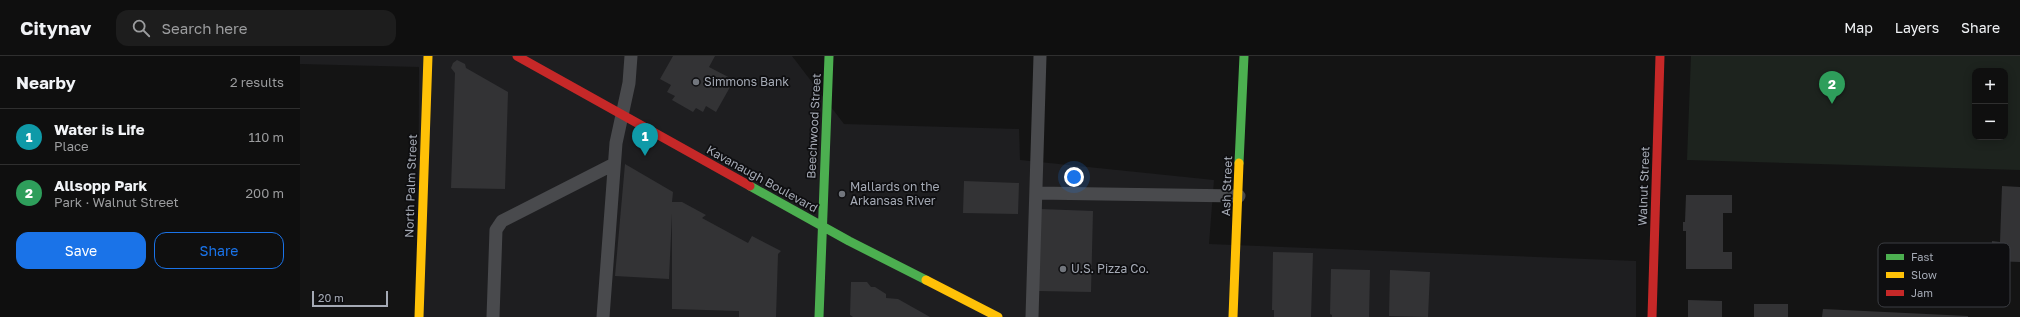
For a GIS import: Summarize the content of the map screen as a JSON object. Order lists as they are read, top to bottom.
{
  "streets": {
    "street": [
      "Beechwood Street",
      "Kavanaugh Boulevard",
      "North Palm Street",
      "Ash Street",
      "Walnut Street"
    ]
  },
  "crossings": [
    ["Beechwood Street", "Kavanaugh Boulevard"]
  ],
  "places": ["Simmons Bank", "Mallards on the Arkansas River", "U.S. Pizza Co."],
  "legend": ["Fast", "Slow", "Jam"],
  "scale_bar": "20 m",
  "page": {
    "header": "Citynav",
    "search": "Search here",
    "nav": ["Map", "Layers", "Share"],
    "heading": ["Nearby", "2 results"],
    "map_buttons": ["+", "−"],
    "pins": ["2", "1"],
    "list": [
      {
        "mark": "1",
        "name": "Water is Life",
        "note": "Place",
        "value": "110 m"
      },
      {
        "mark": "2",
        "name": "Allsopp Park",
        "note": "Park · Walnut Street",
        "value": "200 m"
      }
    ],
    "buttons": ["Save", "Share"],
    "scale": "20 m"
  }
}
